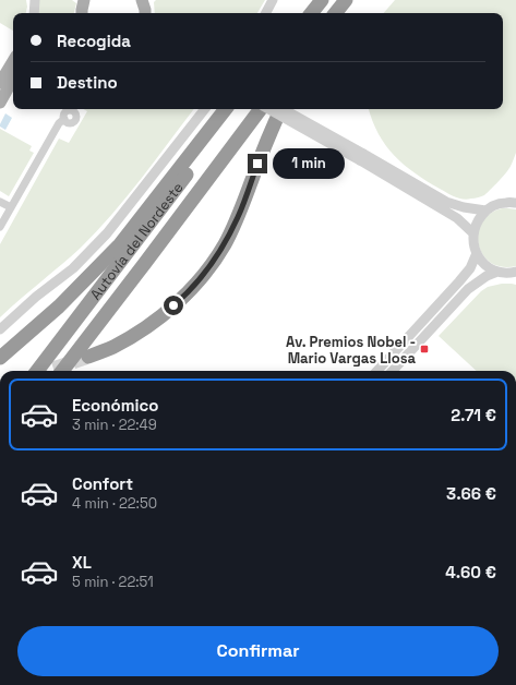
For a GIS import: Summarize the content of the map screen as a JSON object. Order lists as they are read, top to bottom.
{
  "streets": {
    "highway": ["Autovía del Nordeste"]
  },
  "places": {
    "transit": ["Av. Premios Nobel - Mario Vargas Llosa"]
  },
  "page": {
    "banner": ["Recogida", "Destino"],
    "bubble": "1 min",
    "list": [
      {
        "name": "Económico",
        "note": "3 min · 22:49",
        "value": "2.71 €"
      },
      {
        "name": "Confort",
        "note": "4 min · 22:50",
        "value": "3.66 €"
      },
      {
        "name": "XL",
        "note": "5 min · 22:51",
        "value": "4.60 €"
      }
    ],
    "buttons": "Confirmar"
  }
}
